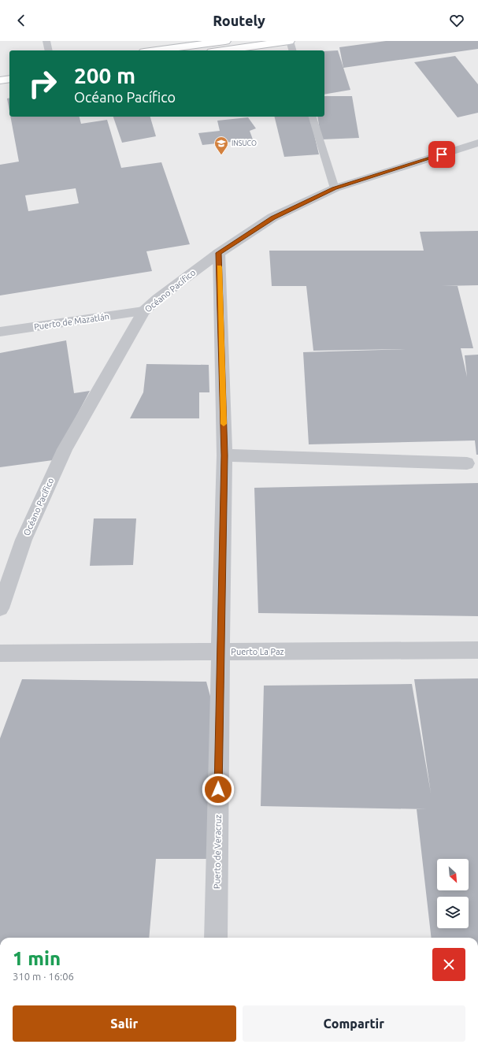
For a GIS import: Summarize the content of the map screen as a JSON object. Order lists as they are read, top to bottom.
{
  "streets": {
    "street": [
      "Océano Pacífico",
      "Puerto de Mazatlán",
      "Puerto La Paz",
      "Puerto de Veracruz"
    ]
  },
  "crossings": [
    ["Océano Pacífico", "Puerto de Mazatlán"],
    ["Océano Pacífico", "Puerto de Veracruz"],
    ["Puerto La Paz", "Puerto de Veracruz"]
  ],
  "places": {
    "school or university": ["INSUCO"]
  },
  "north": "bottom right",
  "page": {
    "header": "Routely",
    "turn": ["200 m", "Océano Pacífico"],
    "heading": ["1 min", "310 m · 16:06"],
    "buttons": ["Salir", "Compartir"]
  }
}
